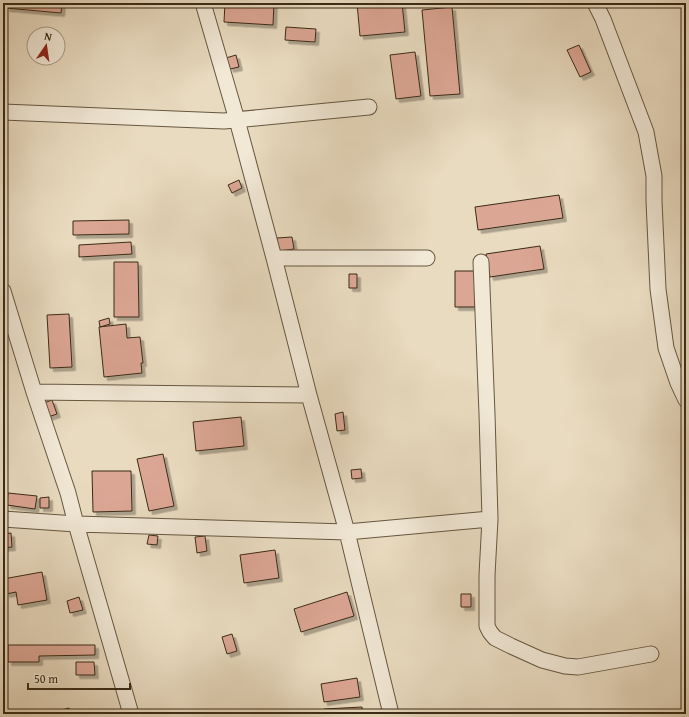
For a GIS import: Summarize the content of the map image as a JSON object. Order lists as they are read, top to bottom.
{
  "scale_bar": "50 m",
  "north": "top"
}
